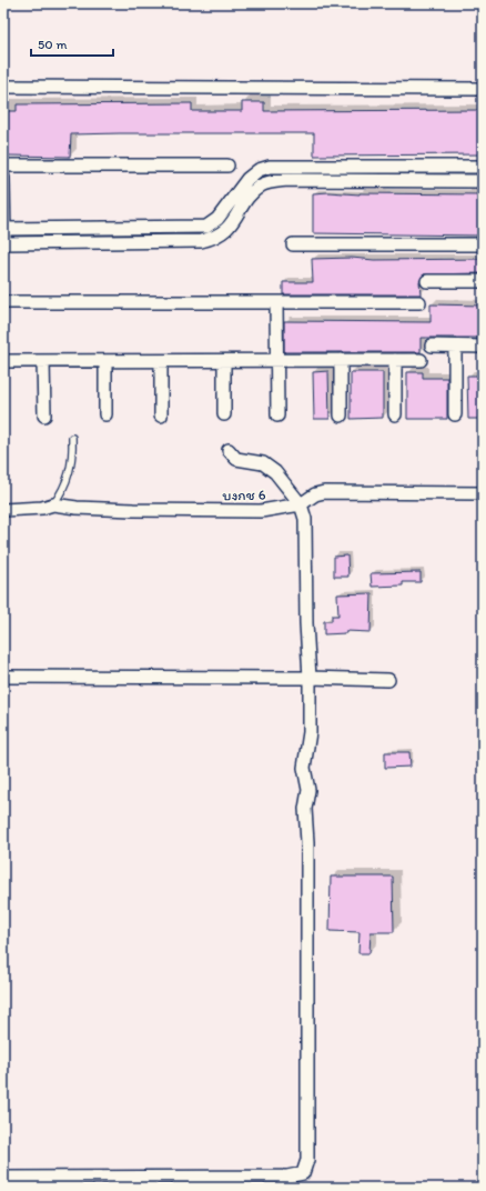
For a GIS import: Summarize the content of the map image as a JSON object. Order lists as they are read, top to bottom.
{
  "streets": {
    "street": ["บงกช 6"]
  },
  "scale_bar": "50 m"
}
